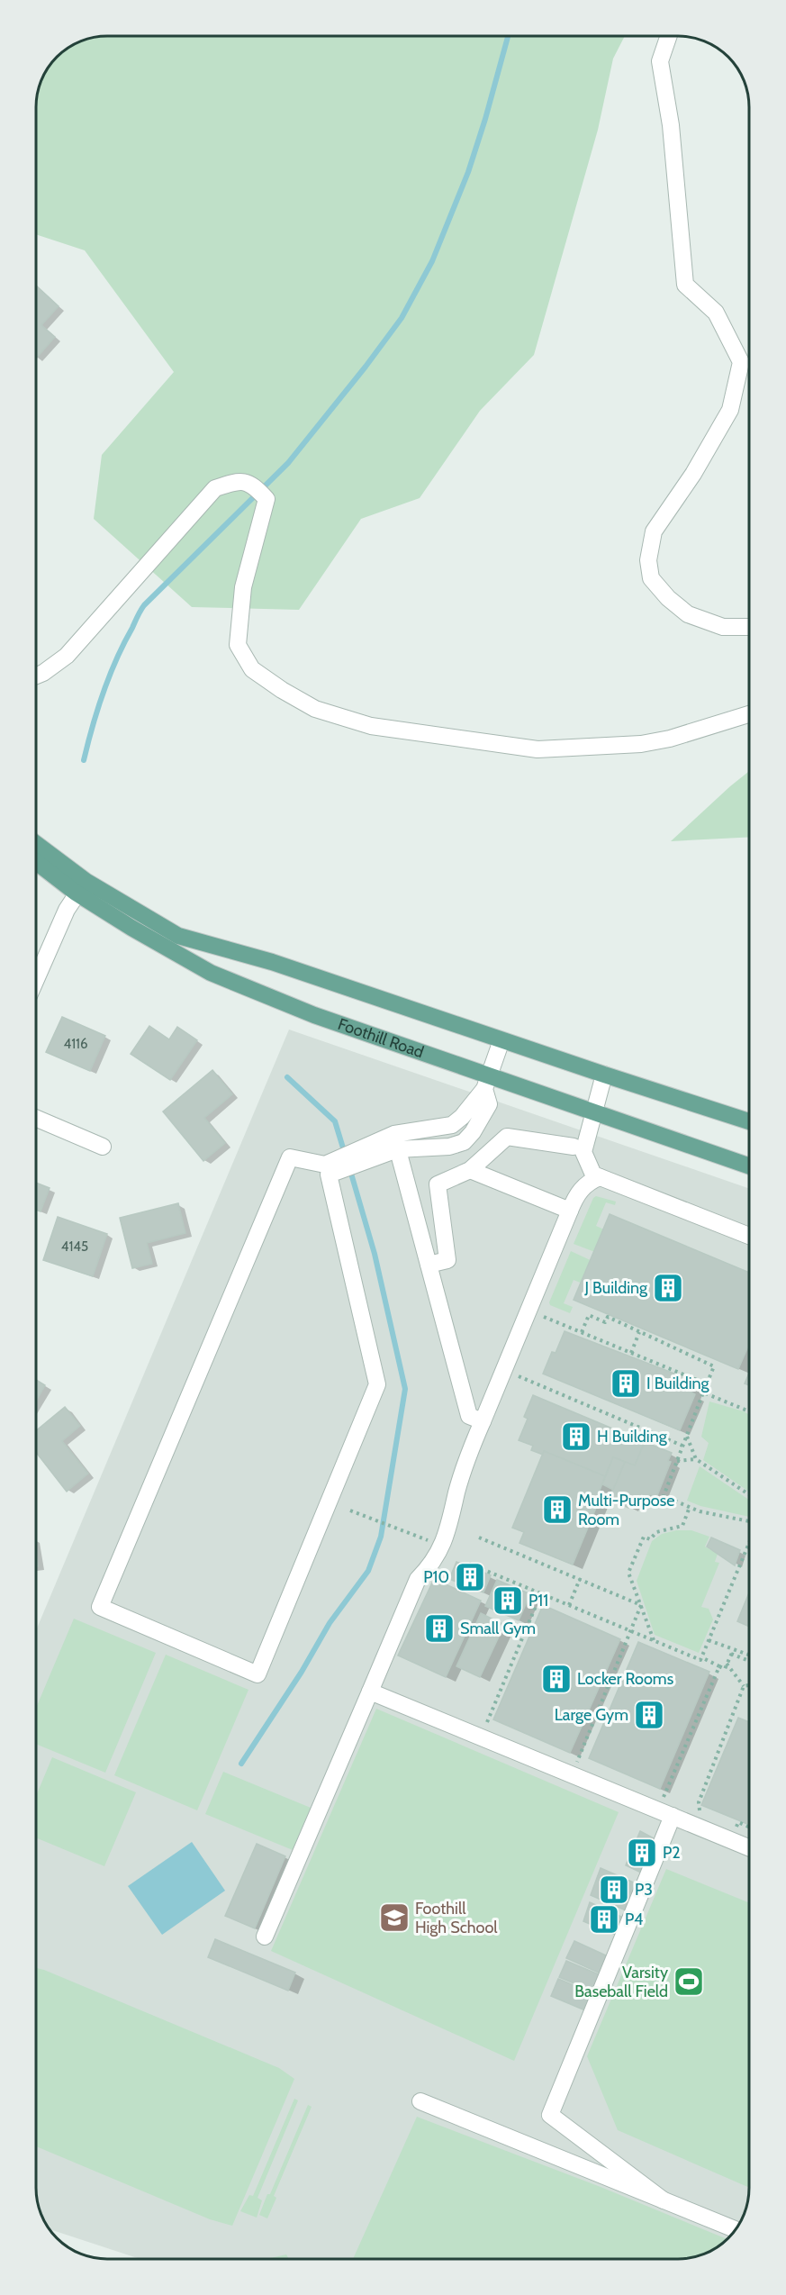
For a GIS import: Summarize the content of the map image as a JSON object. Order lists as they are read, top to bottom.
{
  "streets": {
    "main road": ["Foothill Road"]
  },
  "places": {
    "building": [
      "J Building",
      "I Building",
      "H Building",
      "Multi-Purpose Room",
      "P10",
      "P11",
      "Small Gym",
      "Locker Rooms",
      "Large Gym",
      "P2",
      "P3",
      "P4"
    ],
    "school or university": ["Foothill High School"],
    "sports": ["Varsity Baseball Field"]
  },
  "house_numbers": ["4116", "4145"]
}
